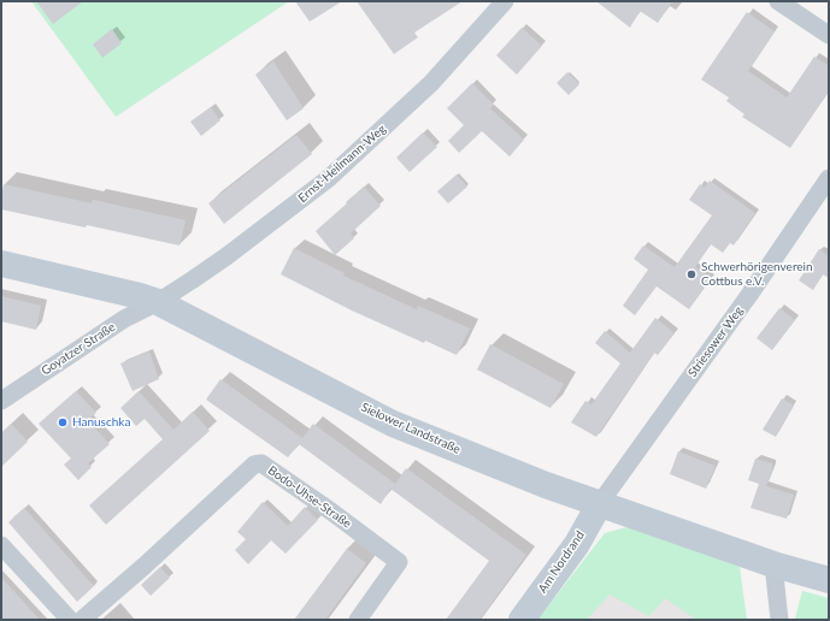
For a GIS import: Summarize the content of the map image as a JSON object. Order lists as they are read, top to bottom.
{
  "streets": {
    "main road": ["Sielower Landstraße", "Am Nordrand"],
    "street": [
      "Ernst-Heilmann-Weg",
      "Striesower Weg",
      "Goyatzer Straße",
      "Bodo-Uhse-Straße"
    ]
  },
  "crossings": [
    ["Ernst-Heilmann-Weg", "Goyatzer Straße"],
    ["Ernst-Heilmann-Weg", "Sielower Landstraße"],
    ["Striesower Weg", "Sielower Landstraße"],
    ["Striesower Weg", "Am Nordrand"],
    ["Goyatzer Straße", "Sielower Landstraße"],
    ["Sielower Landstraße", "Am Nordrand"]
  ],
  "places": ["Schwerhörigenverein Cottbus e.V.", "Hanuschka"]
}
